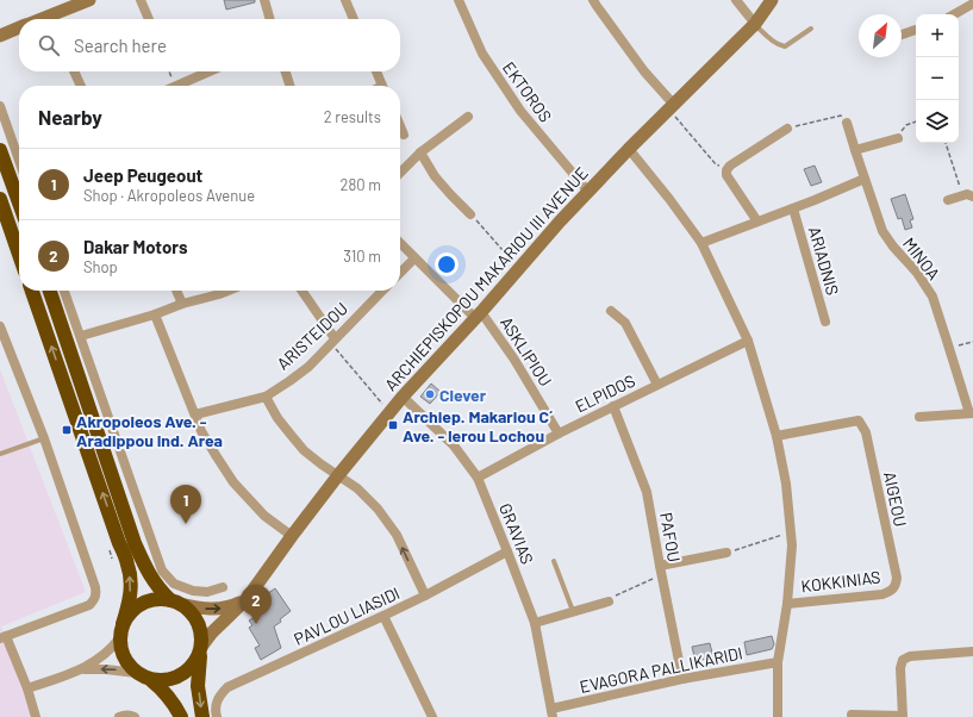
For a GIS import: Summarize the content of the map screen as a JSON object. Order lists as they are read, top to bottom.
{
  "streets": {
    "main road": ["ARCHIEPISKOPOU MAKARIOU III AVENUE"],
    "street": [
      "EKTOROS",
      "MINOA",
      "ARIADNIS",
      "ARISTEIDOU",
      "ASKLIPIOU",
      "ELPIDOS",
      "AIGEOU",
      "GRAVIAS",
      "PAFOU",
      "KOKKINIAS",
      "PAVLOU LIASIDI",
      "EVAGORA PALLIKARIDI"
    ]
  },
  "crossings": [
    ["EKTOROS", "ARCHIEPISKOPOU MAKARIOU III AVENUE"],
    ["MINOA", "ARIADNIS"],
    ["ARCHIEPISKOPOU MAKARIOU III AVENUE", "ASKLIPIOU"],
    ["ARCHIEPISKOPOU MAKARIOU III AVENUE", "GRAVIAS"],
    ["ASKLIPIOU", "ELPIDOS"],
    ["ELPIDOS", "GRAVIAS"],
    ["ELPIDOS", "PAFOU"],
    ["AIGEOU", "KOKKINIAS"],
    ["GRAVIAS", "PAVLOU LIASIDI"],
    ["GRAVIAS", "EVAGORA PALLIKARIDI"],
    ["PAFOU", "EVAGORA PALLIKARIDI"]
  ],
  "places": {
    "other": ["Clever"],
    "transit": ["Archiep. Makariou C´ Ave. - Ierou Lochou", "Akropoleos Ave. - Aradippou Ind. Area"]
  },
  "north": "top right",
  "page": {
    "map_buttons": ["+", "−"],
    "search": "Search here",
    "heading": ["Nearby", "2 results"],
    "list": [
      {
        "mark": "1",
        "name": "Jeep Peugeout",
        "note": "Shop · Akropoleos Avenue",
        "value": "280 m"
      },
      {
        "mark": "2",
        "name": "Dakar Motors",
        "note": "Shop",
        "value": "310 m"
      }
    ],
    "pins": ["1", "2"]
  }
}
